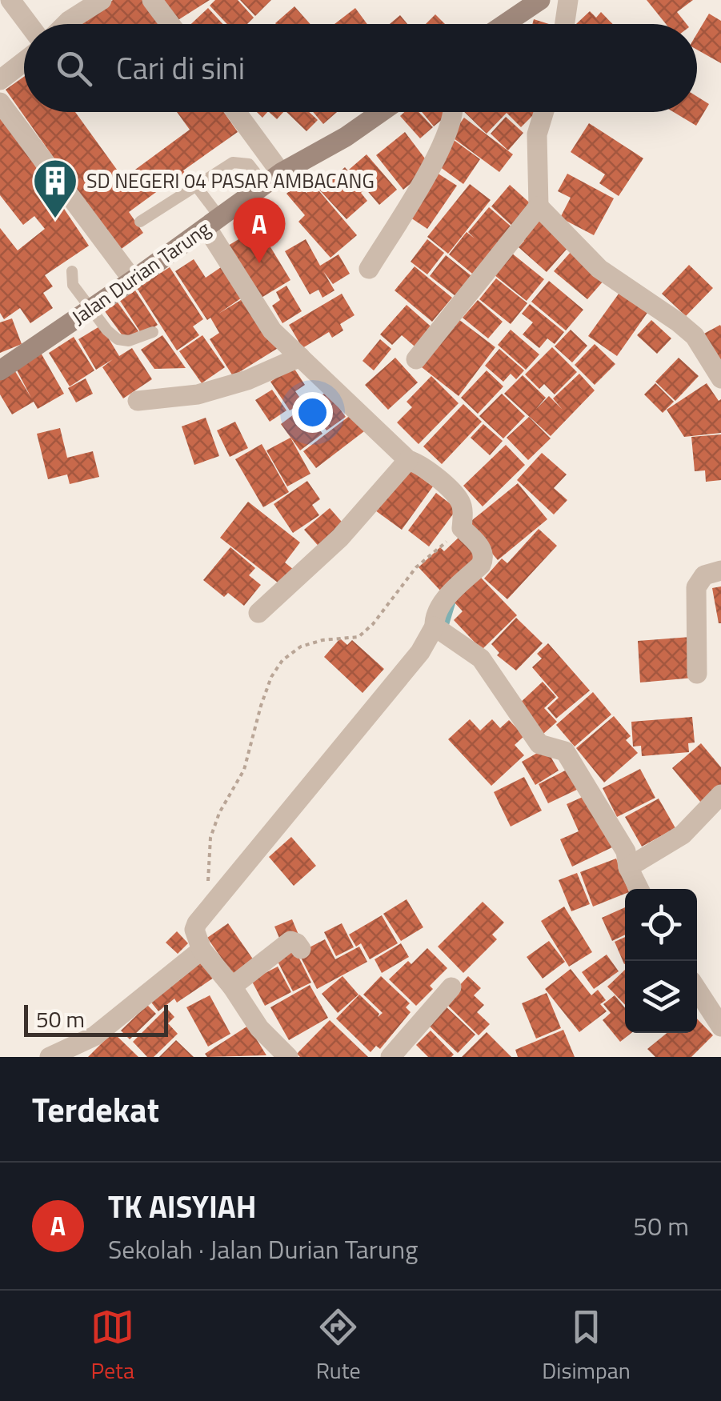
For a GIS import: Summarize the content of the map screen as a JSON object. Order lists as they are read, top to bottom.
{
  "streets": {
    "street": ["Jalan Durian Tarung"]
  },
  "places": {
    "building": ["SD NEGERI 04 PASAR AMBACANG"]
  },
  "scale_bar": "50 m",
  "page": {
    "search": "Cari di sini",
    "pins": "A",
    "scale": "50 m",
    "heading": "Terdekat",
    "list": [
      {
        "mark": "A",
        "name": "TK AISYIAH",
        "note": "Sekolah · Jalan Durian Tarung",
        "value": "50 m"
      }
    ],
    "nav": ["Peta", "Rute", "Disimpan"]
  }
}
